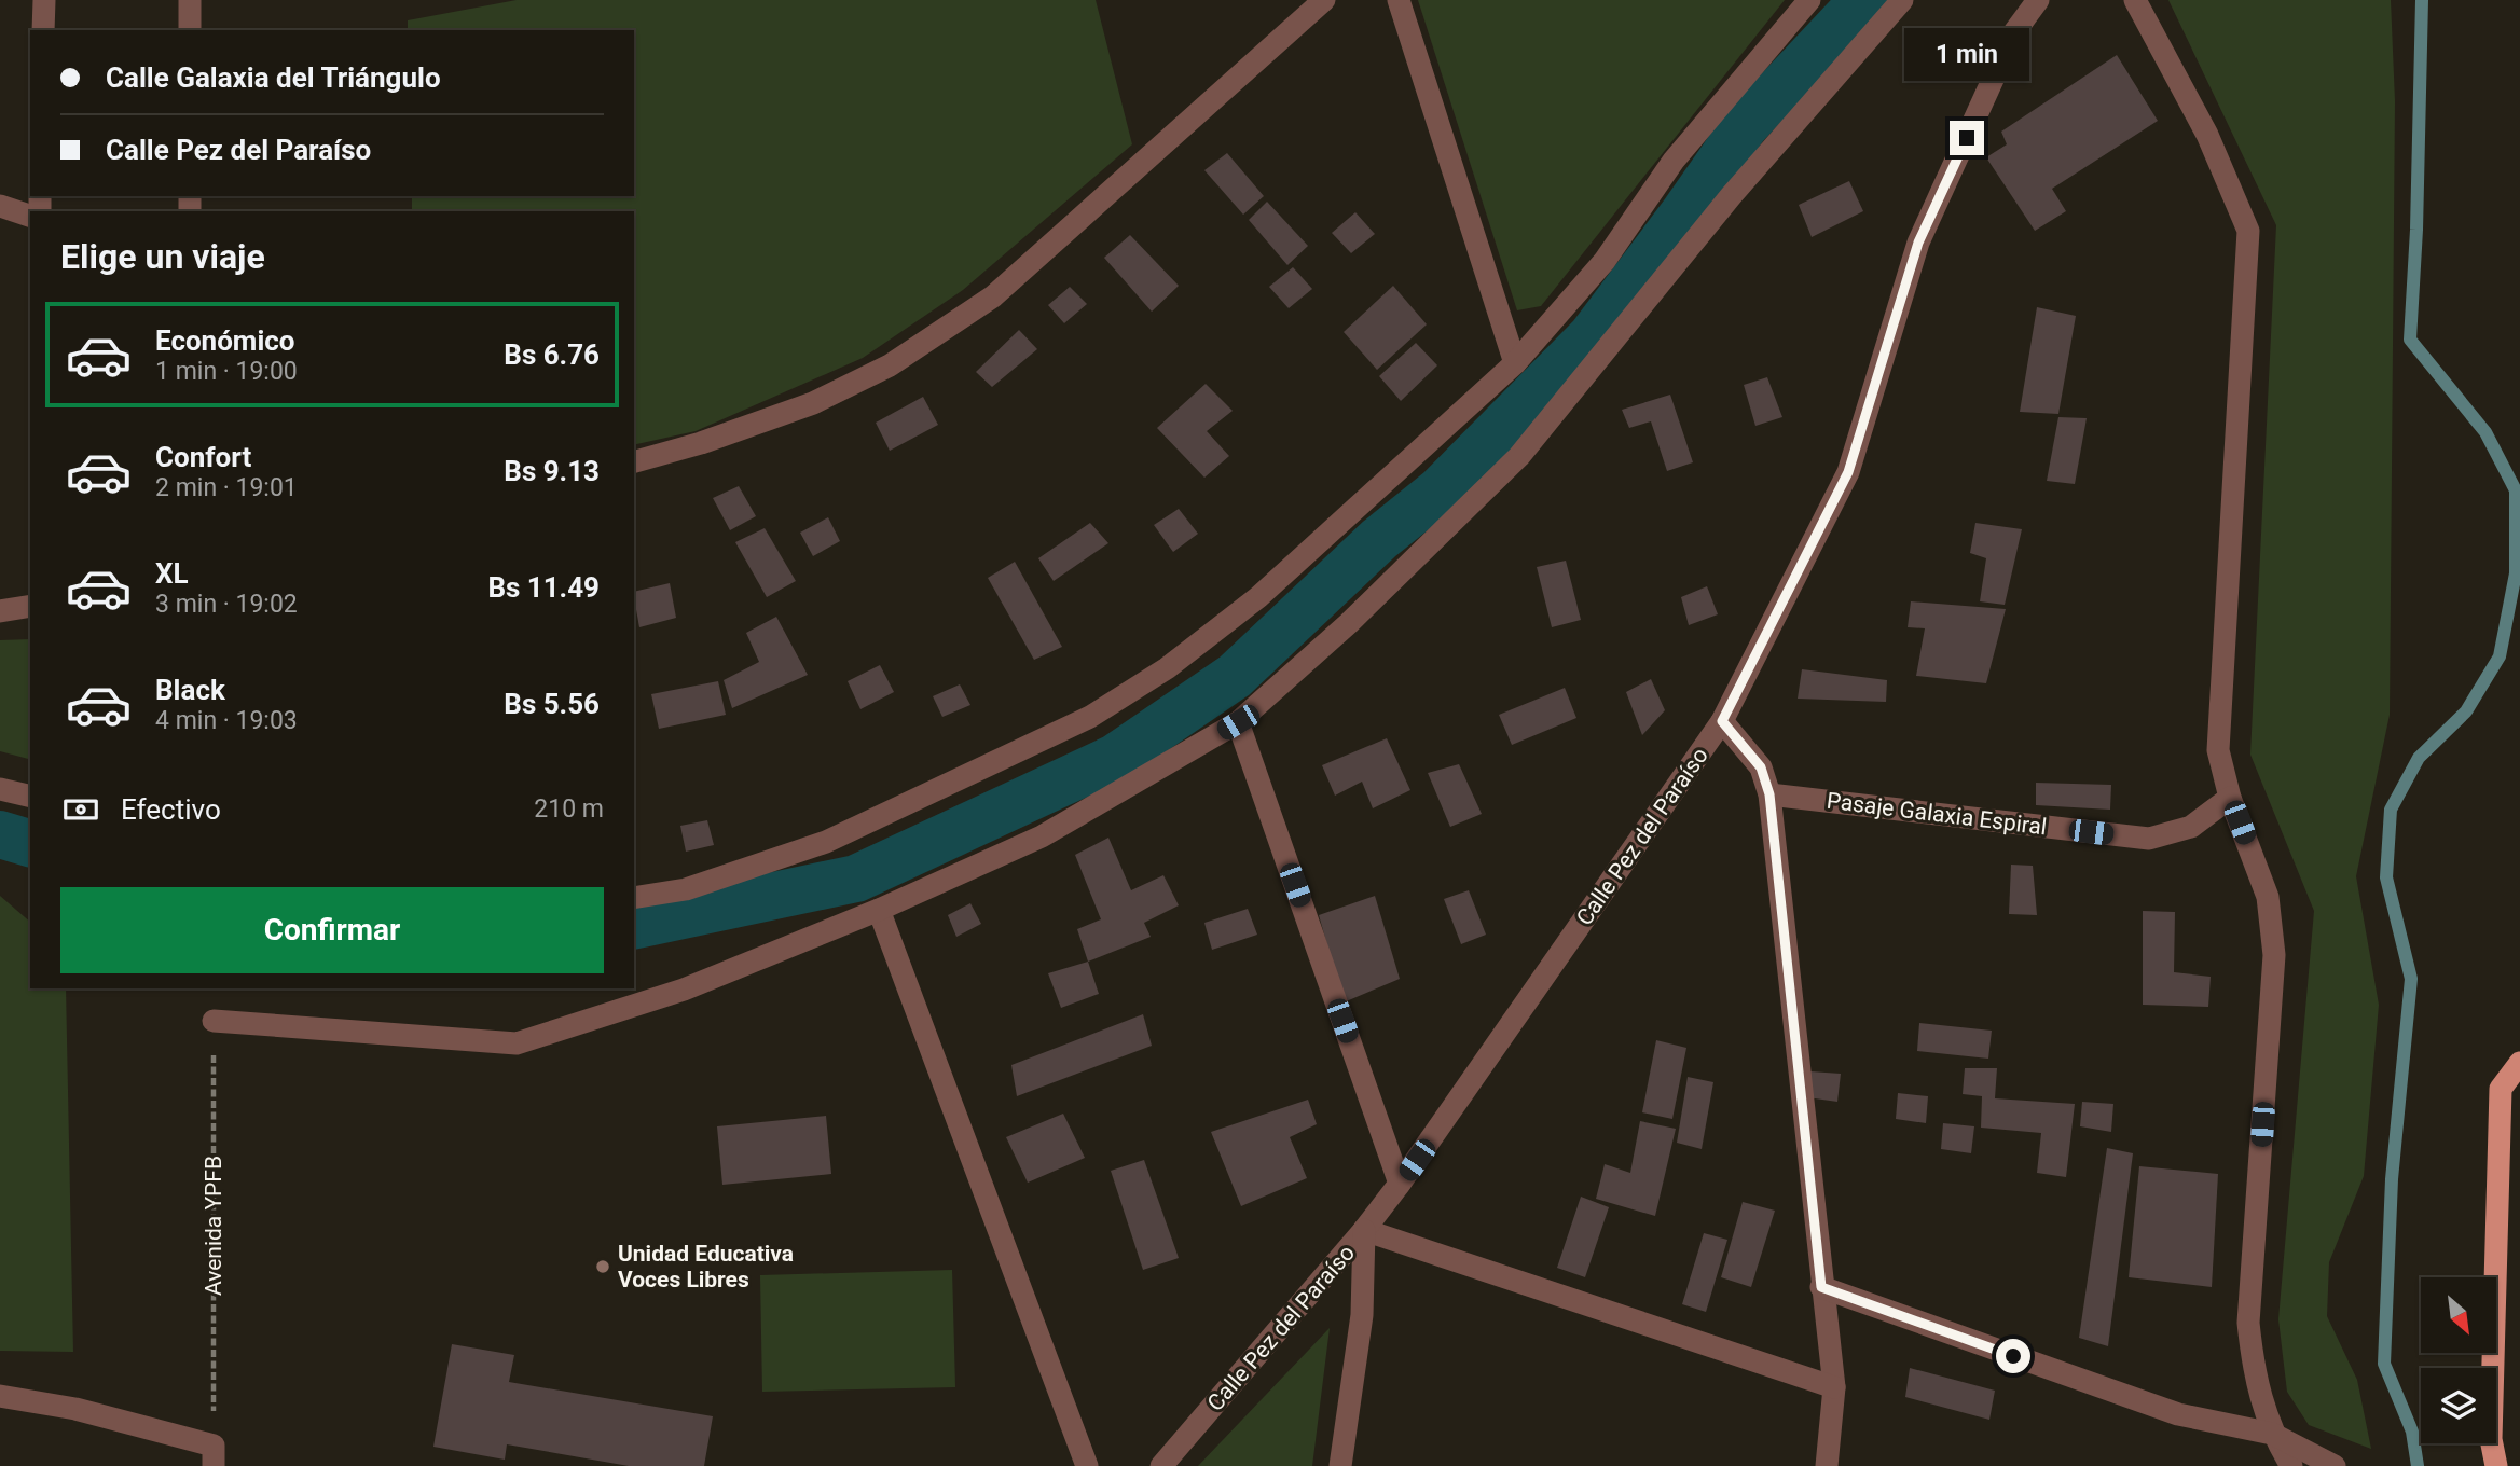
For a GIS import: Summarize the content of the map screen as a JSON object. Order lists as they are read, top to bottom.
{
  "streets": {
    "street": ["Pasaje Galaxia Espiral", "Calle Pez del Paraíso"],
    "path": ["Avenida YPFB"]
  },
  "places": ["Unidad Educativa Voces Libres"],
  "north": "bottom right",
  "page": {
    "bubble": "1 min",
    "banner": ["Calle Galaxia del Triángulo", "Calle Pez del Paraíso"],
    "heading": "Elige un viaje",
    "list": [
      {
        "name": "Económico",
        "note": "1 min · 19:00",
        "value": "Bs 6.76"
      },
      {
        "name": "Confort",
        "note": "2 min · 19:01",
        "value": "Bs 9.13"
      },
      {
        "name": "XL",
        "note": "3 min · 19:02",
        "value": "Bs 11.49"
      },
      {
        "name": "Black",
        "note": "4 min · 19:03",
        "value": "Bs 5.56"
      }
    ],
    "pay": ["Efectivo", "210 m"],
    "buttons": "Confirmar"
  }
}
